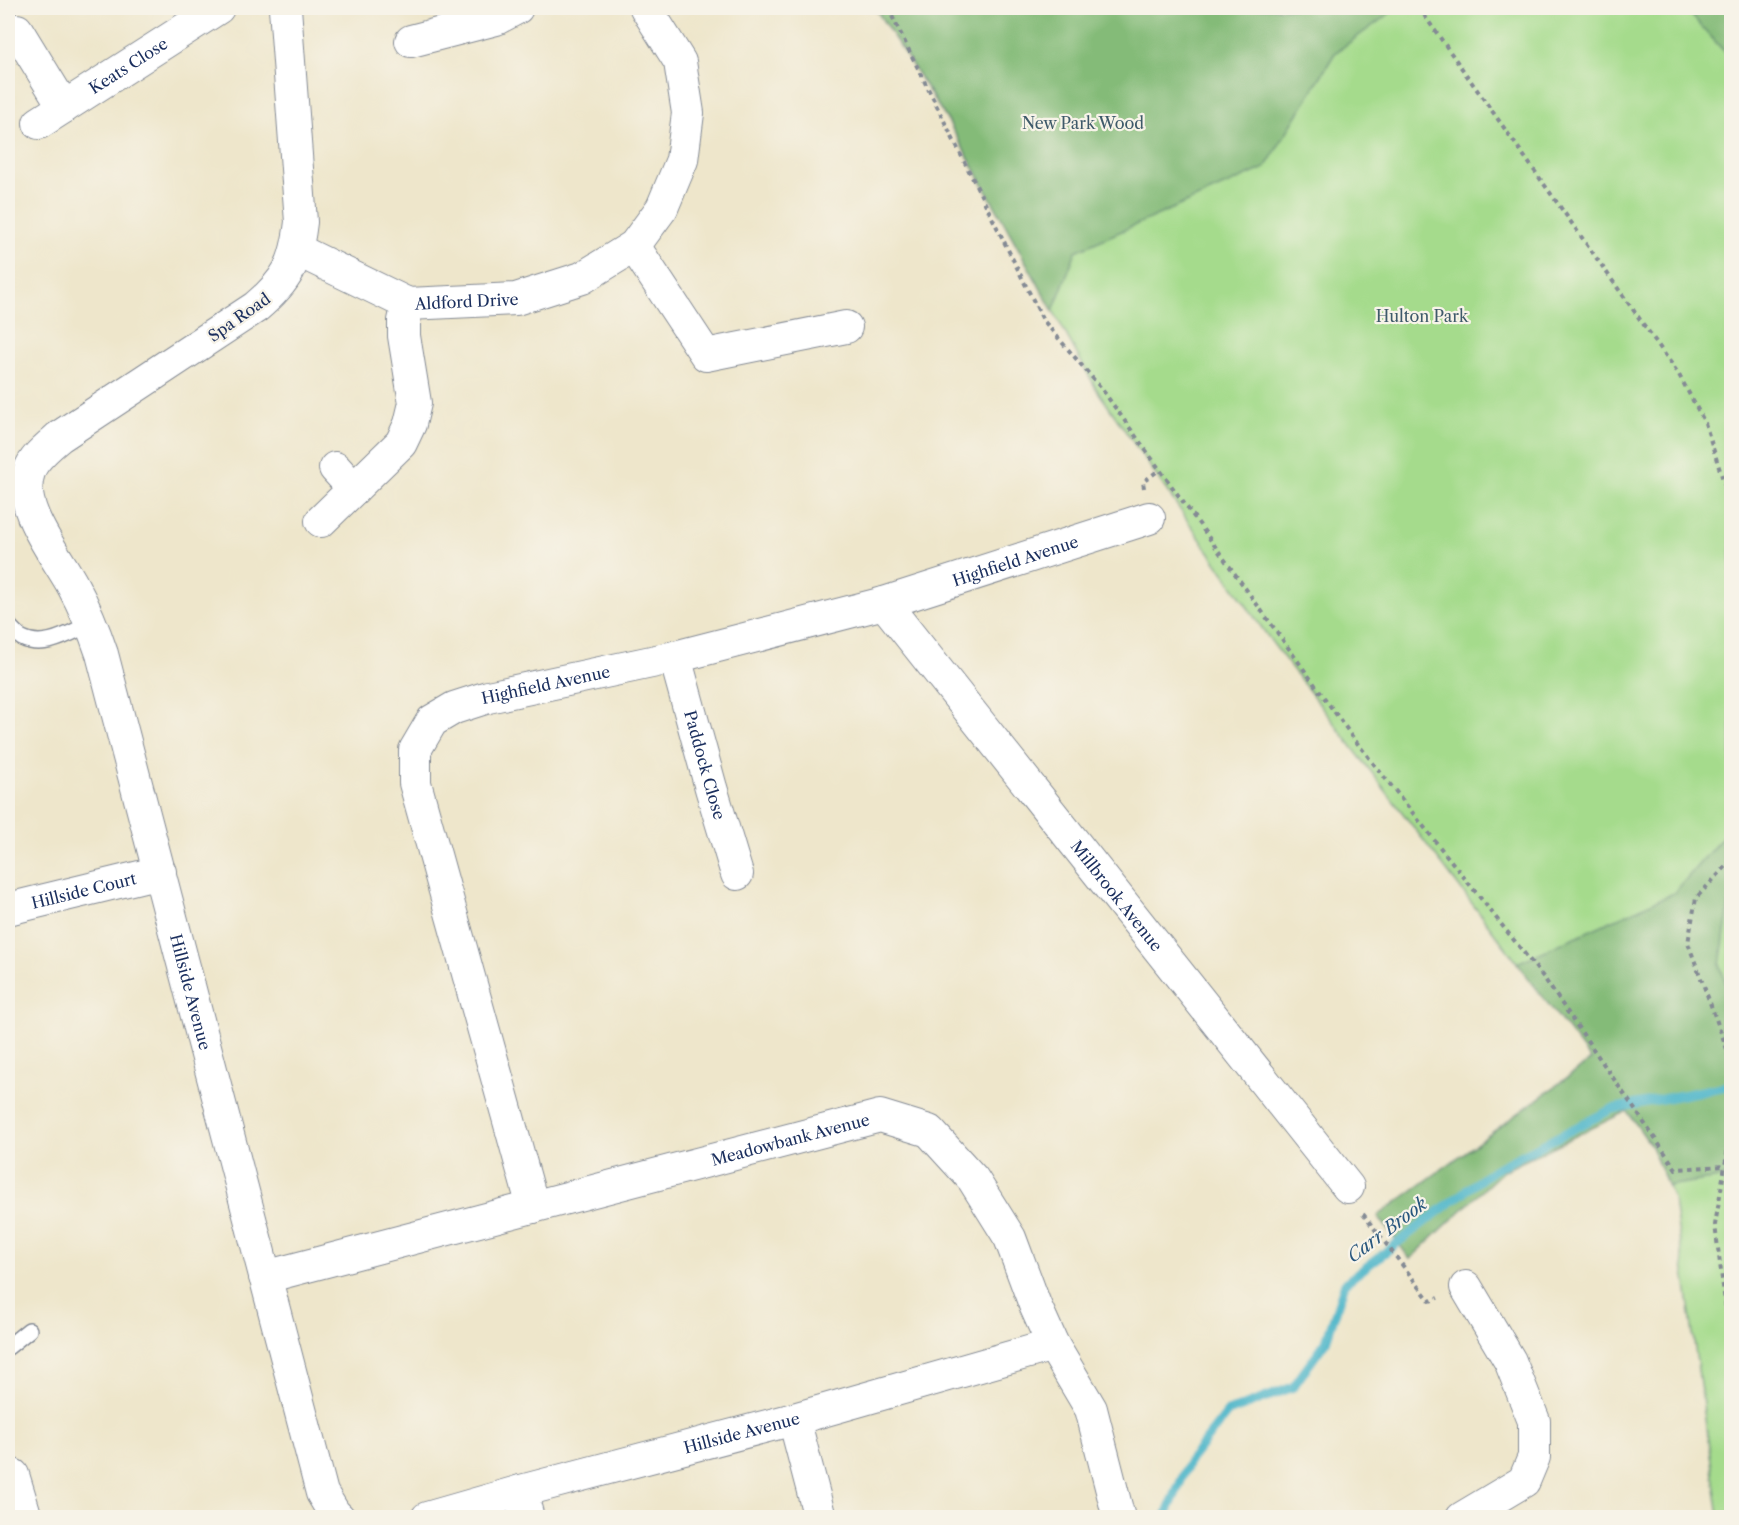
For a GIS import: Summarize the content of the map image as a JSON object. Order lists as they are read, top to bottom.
{
  "streets": {
    "street": [
      "Keats Close",
      "Aldford Drive",
      "Spa Road",
      "Highfield Avenue",
      "Paddock Close",
      "Hillside Court",
      "Millbrook Avenue",
      "Hillside Avenue",
      "Meadowbank Avenue"
    ]
  },
  "crossings": [
    ["Aldford Drive", "Spa Road"],
    ["Spa Road", "Hillside Avenue"],
    ["Highfield Avenue", "Paddock Close"],
    ["Highfield Avenue", "Millbrook Avenue"],
    ["Highfield Avenue", "Meadowbank Avenue"],
    ["Hillside Court", "Hillside Avenue"],
    ["Hillside Avenue", "Meadowbank Avenue"]
  ],
  "water": ["Carr Brook"],
  "parks": ["New Park Wood", "Hulton Park"]
}
